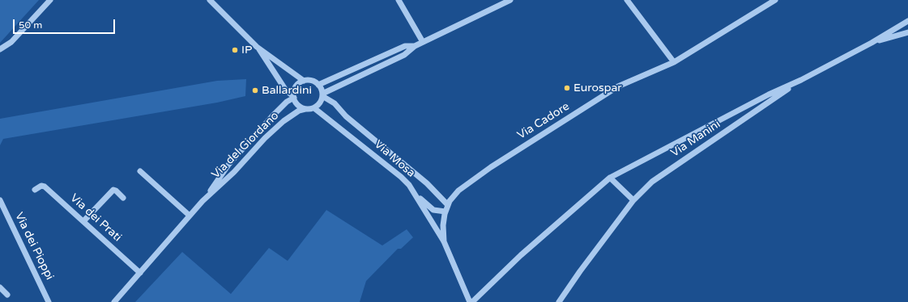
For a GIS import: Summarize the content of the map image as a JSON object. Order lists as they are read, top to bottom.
{
  "streets": {
    "street": [
      "Via Cadore",
      "Via Manini",
      "Via del Giordano",
      "Via Mosa",
      "Via dei Prati",
      "Via dei Pioppi"
    ]
  },
  "crossings": [
    ["Via Cadore", "Via Mosa"],
    ["Via del Giordano", "Via Mosa"],
    ["Via del Giordano", "Via dei Prati"]
  ],
  "places": ["IP", "Eurospar", "Ballardini"],
  "scale_bar": "50 m"
}
